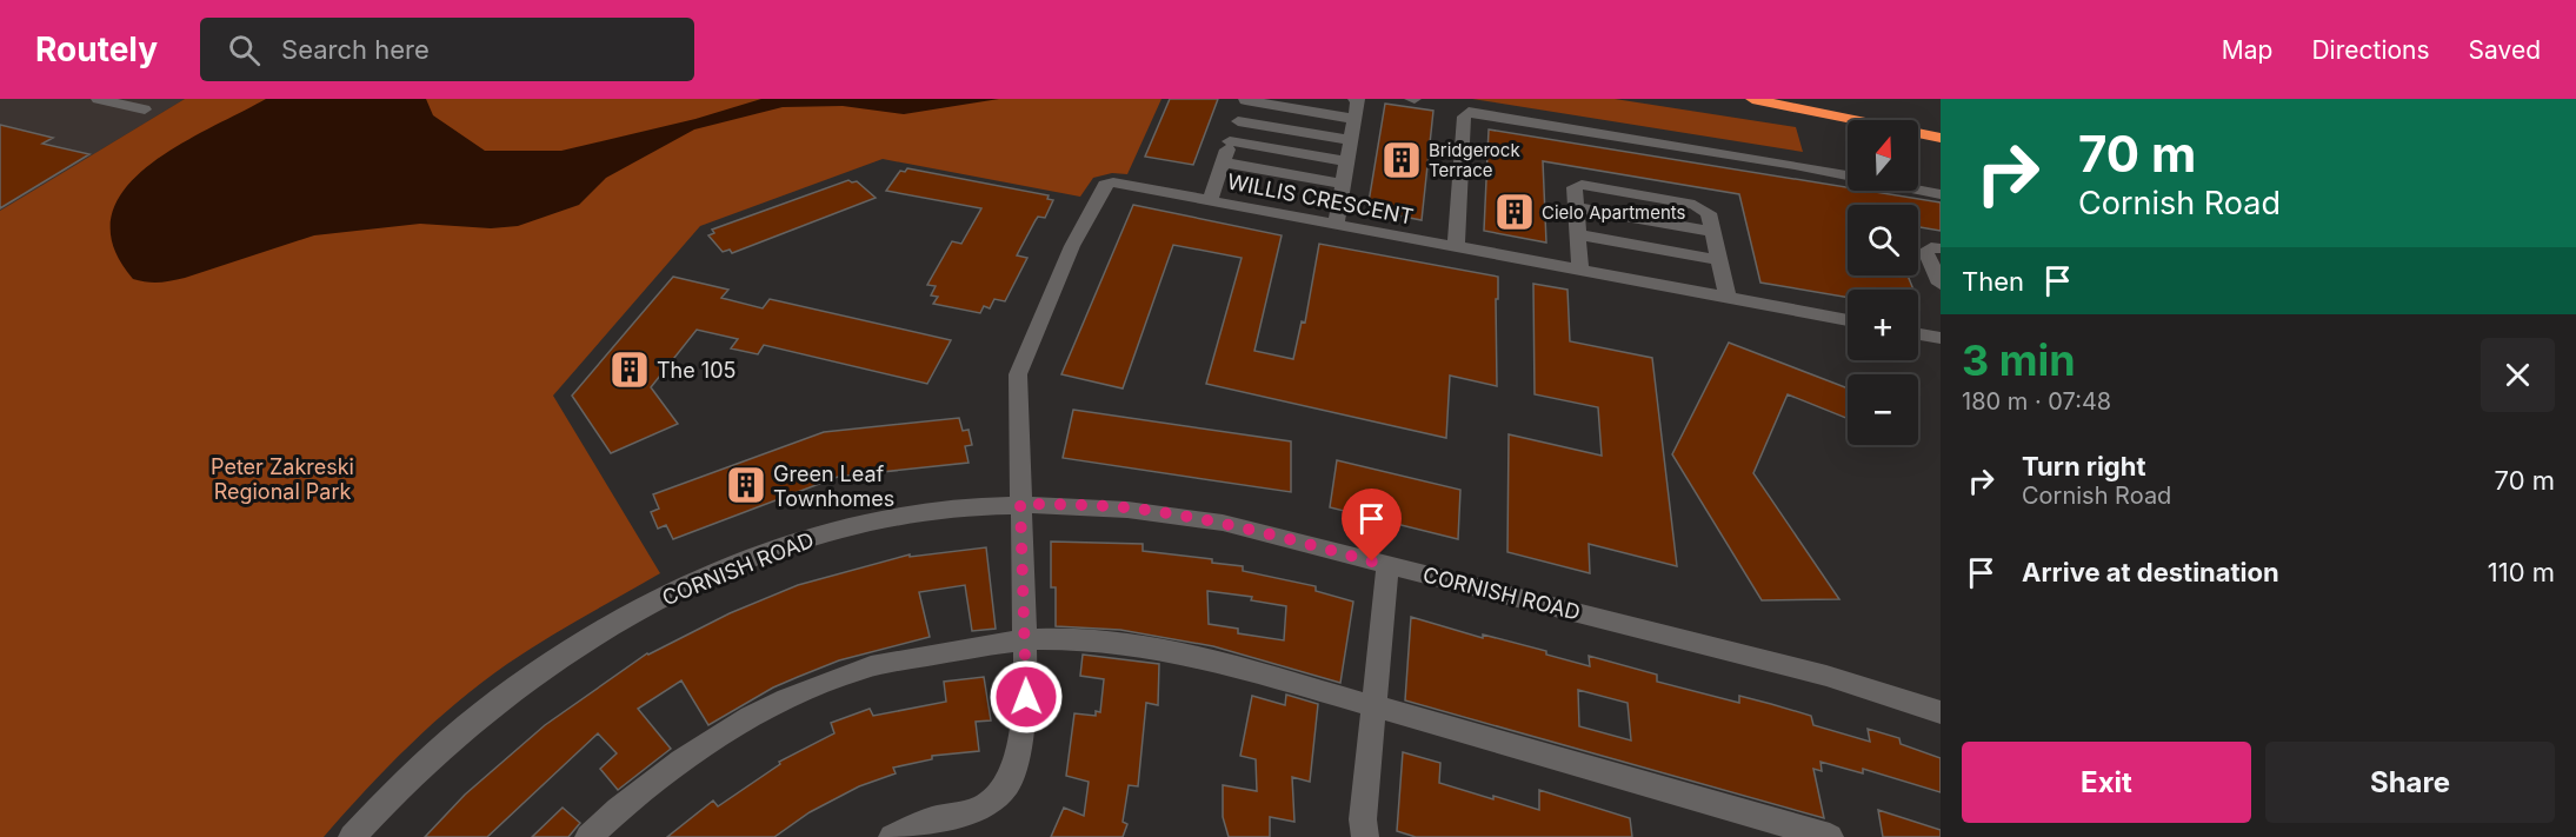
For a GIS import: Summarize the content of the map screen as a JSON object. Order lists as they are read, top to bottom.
{
  "streets": {
    "street": ["WILLIS CRESCENT", "CORNISH ROAD"]
  },
  "crossings": [
    ["WILLIS CRESCENT", "CORNISH ROAD"]
  ],
  "parks": ["Peter Zakreski Regional Park"],
  "places": {
    "building": [
      "Bridgerock Terrace",
      "Cielo Apartments",
      "The 105",
      "Green Leaf Townhomes"
    ]
  },
  "north": "top",
  "page": {
    "header": "Routely",
    "search": "Search here",
    "nav": ["Map", "Directions", "Saved"],
    "turn": ["70 m", "Cornish Road"],
    "map_buttons": ["+", "−"],
    "then": "Then",
    "heading": ["3 min", "180 m · 07:48"],
    "list": [
      {
        "name": "Turn right",
        "note": "Cornish Road",
        "value": "70 m"
      },
      {
        "name": "Arrive at destination",
        "value": "110 m"
      }
    ],
    "buttons": ["Exit", "Share"]
  }
}
